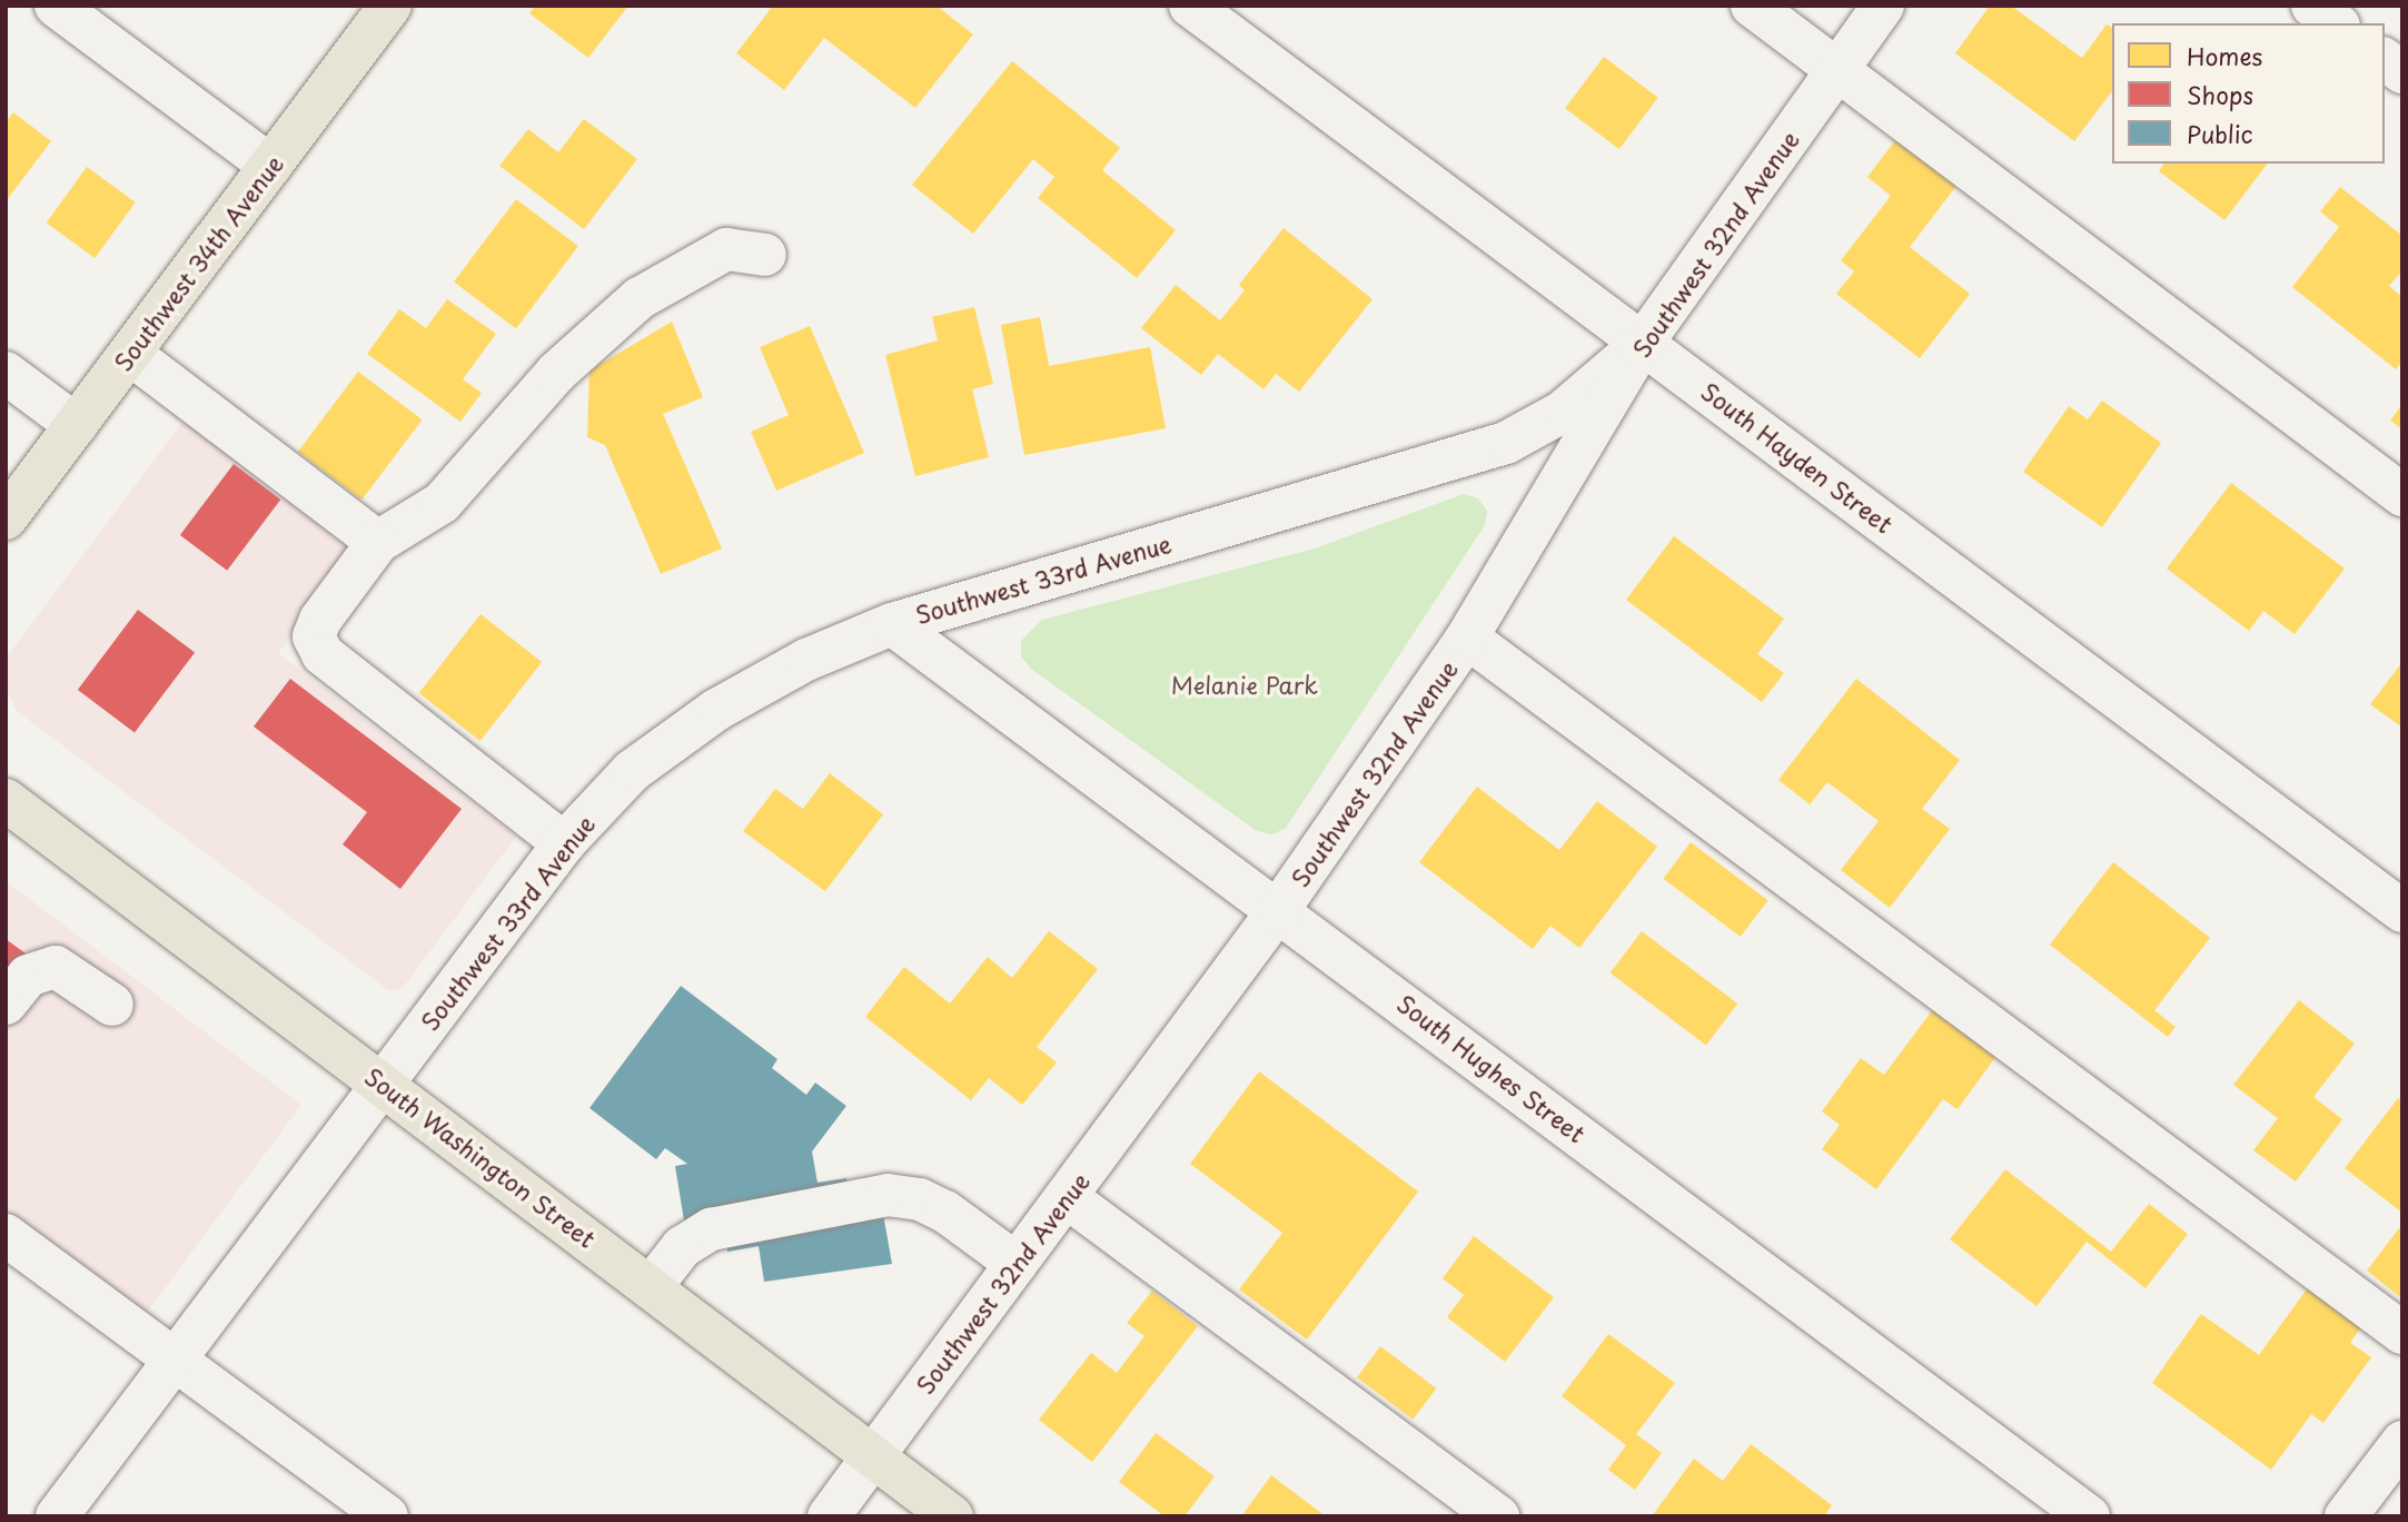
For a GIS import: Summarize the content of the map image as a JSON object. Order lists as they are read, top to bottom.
{
  "streets": {
    "main road": ["Southwest 34th Avenue", "South Washington Street"],
    "street": [
      "Southwest 32nd Avenue",
      "South Hayden Street",
      "Southwest 33rd Avenue",
      "South Hughes Street"
    ]
  },
  "crossings": [
    ["Southwest 32nd Avenue", "South Hayden Street"],
    ["Southwest 32nd Avenue", "Southwest 33rd Avenue"],
    ["Southwest 32nd Avenue", "South Hughes Street"],
    ["Southwest 32nd Avenue", "South Washington Street"],
    ["South Hayden Street", "Southwest 33rd Avenue"],
    ["Southwest 33rd Avenue", "South Hughes Street"],
    ["Southwest 33rd Avenue", "South Washington Street"]
  ],
  "parks": ["Melanie Park"],
  "legend": ["Homes", "Shops", "Public"]
}
